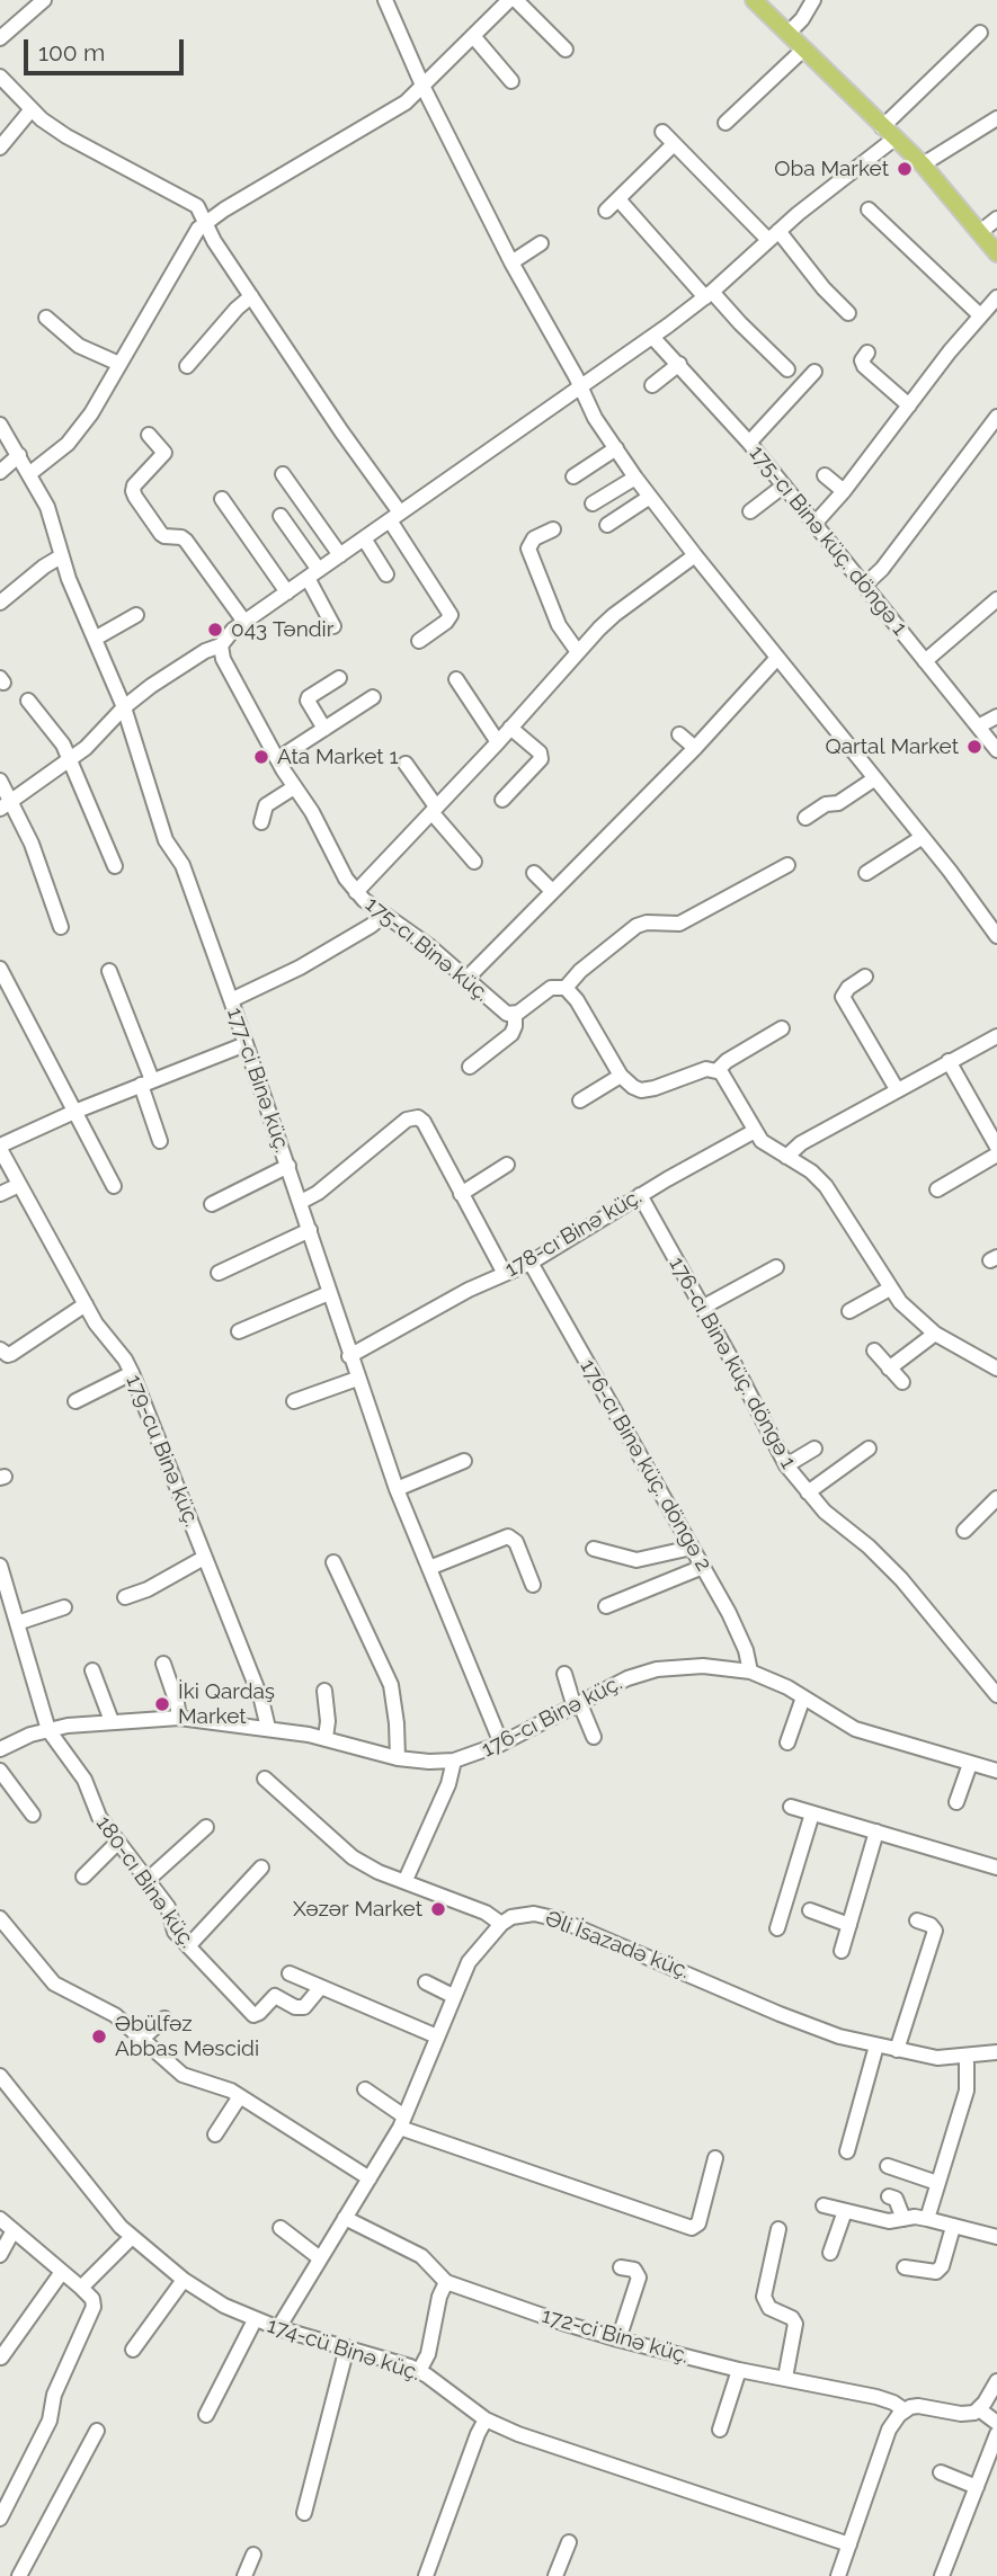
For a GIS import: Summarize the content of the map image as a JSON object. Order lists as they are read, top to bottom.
{
  "streets": {
    "street": [
      "175-cı Binə küç. döngə 1",
      "175-cı Binə küç.",
      "177-ci Binə küç.",
      "178-cı Binə küç.",
      "176-cı Binə küç. döngə 1",
      "179-cu Binə küç.",
      "176-cı Binə küç. döngə 2",
      "176-cı Binə küç.",
      "180-cı Binə küç.",
      "Əli İsazadə küç.",
      "172-ci Binə küç.",
      "174-cü Binə küç."
    ]
  },
  "crossings": [
    ["177-ci Binə küç.", "178-cı Binə küç."],
    ["177-ci Binə küç.", "176-cı Binə küç."],
    ["178-cı Binə küç.", "176-cı Binə küç. döngə 1"],
    ["178-cı Binə küç.", "176-cı Binə küç. döngə 2"],
    ["179-cu Binə küç.", "176-cı Binə küç."],
    ["176-cı Binə küç. döngə 2", "176-cı Binə küç."],
    ["176-cı Binə küç.", "180-cı Binə küç."]
  ],
  "places": [
    "Oba Market",
    "043 Təndir",
    "Qartal Market",
    "Ata Market 1",
    "İki Qardaş Market",
    "Xəzər Market",
    "Əbülfəz Abbas Məscidi"
  ],
  "scale_bar": "100 m"
}
